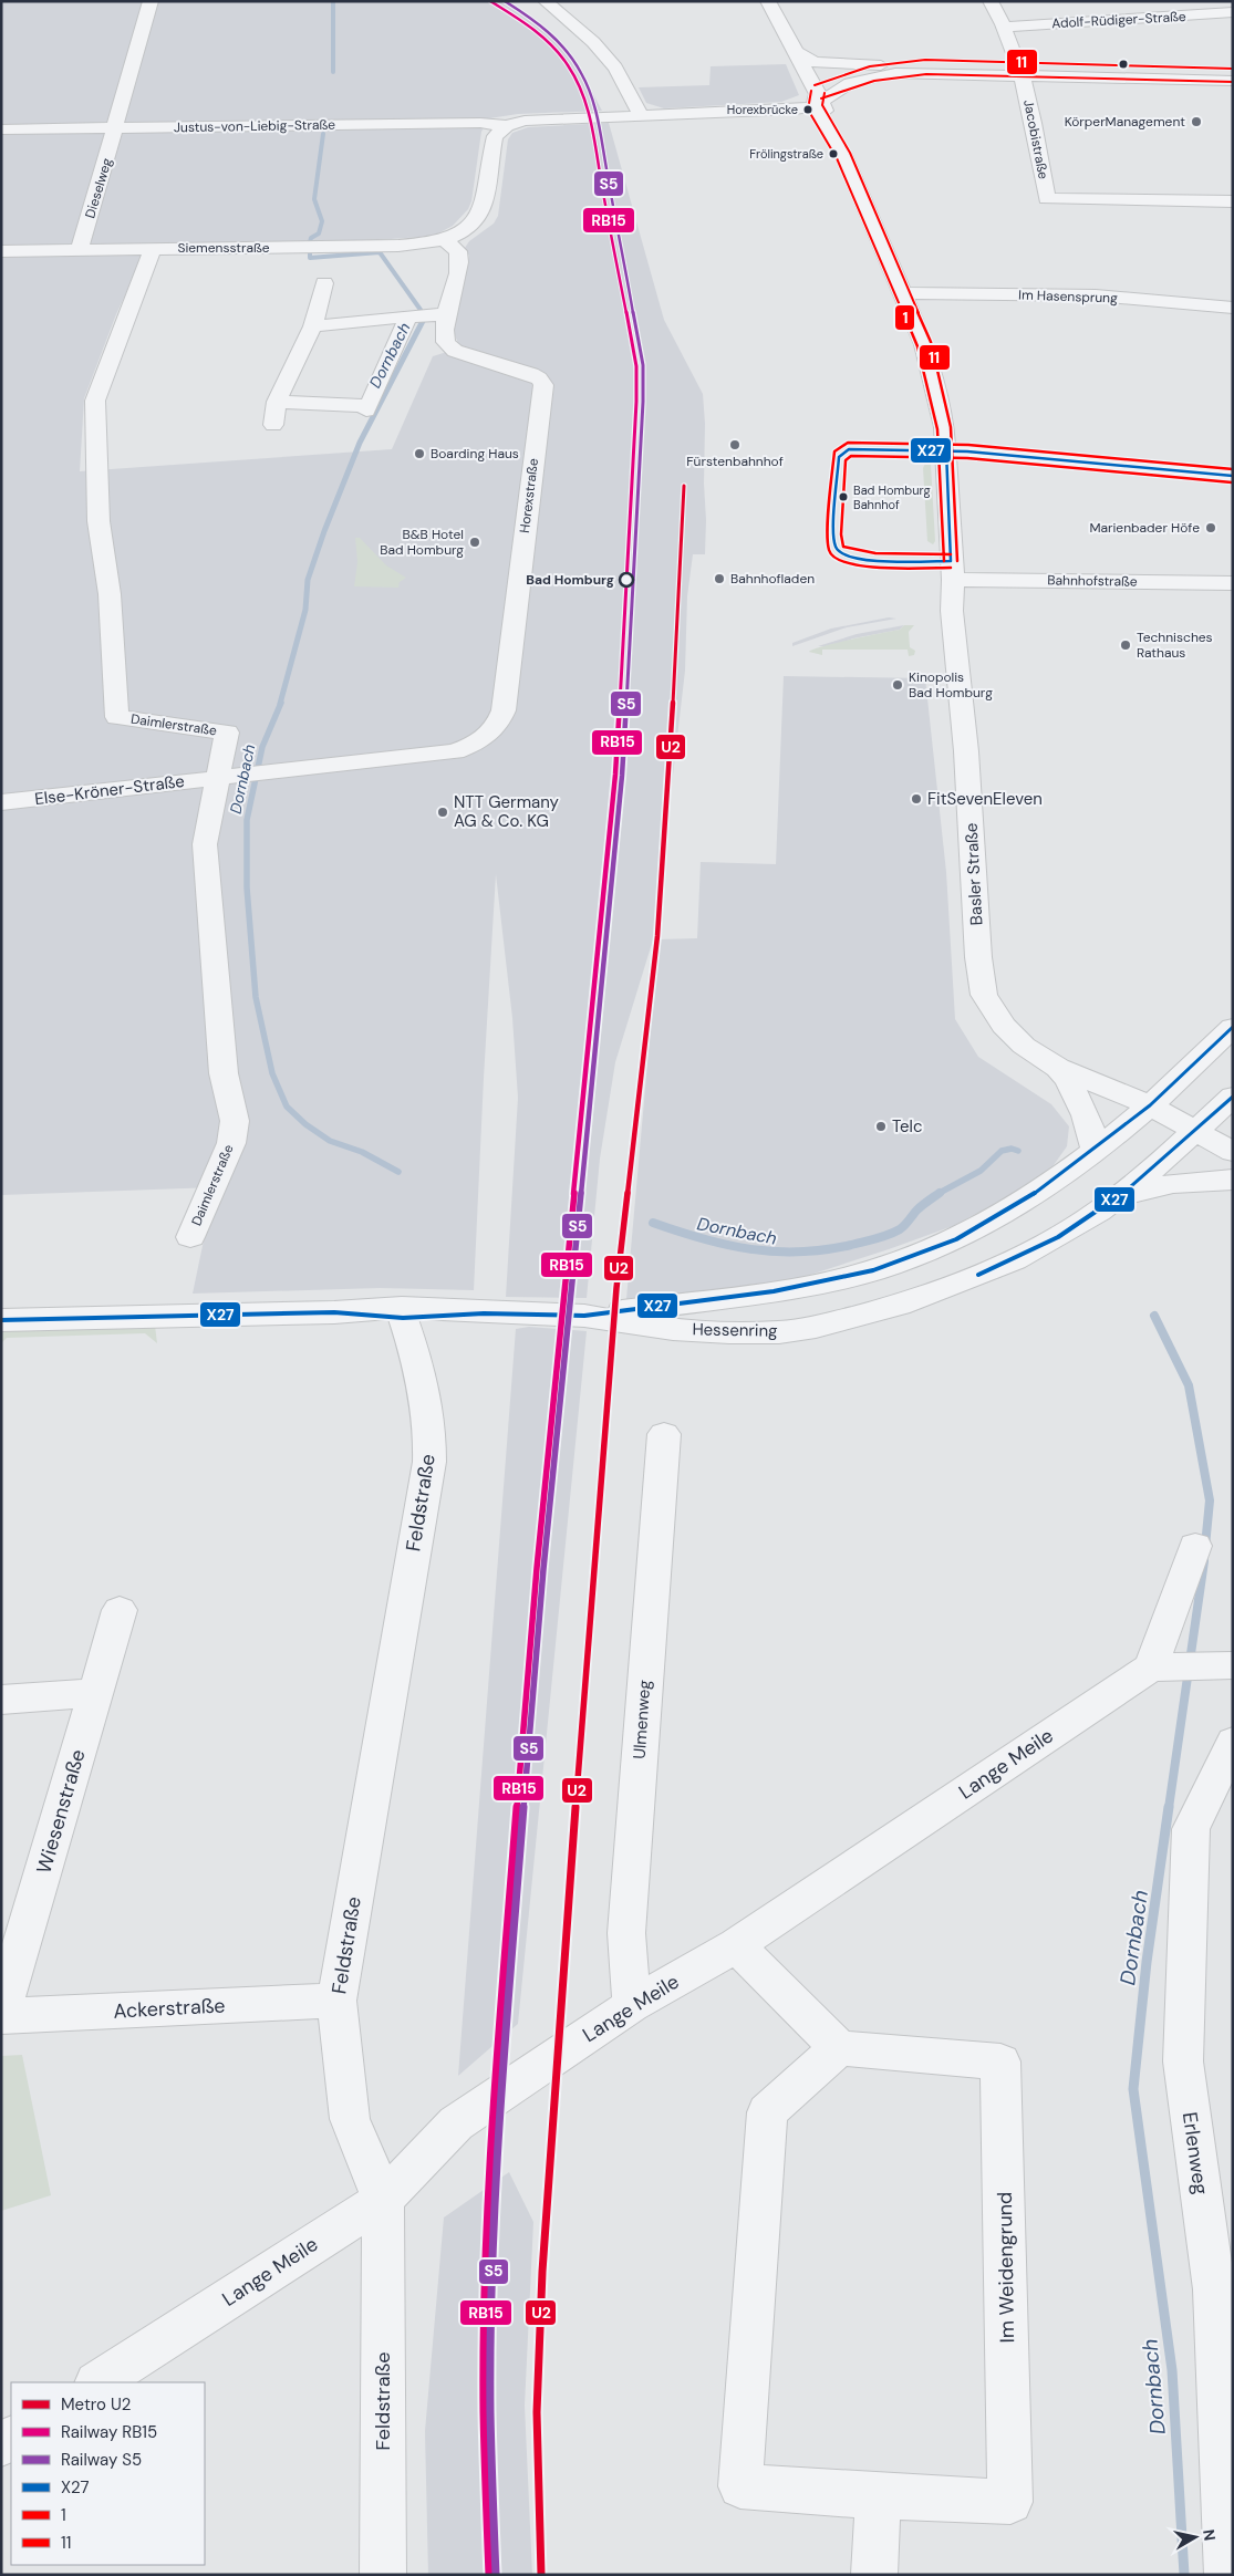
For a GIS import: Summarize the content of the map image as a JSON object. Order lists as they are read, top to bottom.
{
  "streets": {
    "street": [
      "Adolf-Rüdiger-Straße",
      "Justus-von-Liebig-Straße",
      "Jacobistraße",
      "Dieselweg",
      "Siemensstraße",
      "Im Hasensprung",
      "Horexstraße",
      "Bahnhofstraße",
      "Daimlerstraße",
      "Else-Kröner-Straße",
      "Basler Straße",
      "Hessenring",
      "Feldstraße",
      "Ulmenweg",
      "Lange Meile",
      "Wiesenstraße",
      "Ackerstraße",
      "Erlenweg",
      "Im Weidengrund"
    ]
  },
  "crossings": [
    ["Adolf-Rüdiger-Straße", "Jacobistraße"],
    ["Justus-von-Liebig-Straße", "Dieselweg"],
    ["Dieselweg", "Siemensstraße"],
    ["Siemensstraße", "Horexstraße"],
    ["Siemensstraße", "Daimlerstraße"],
    ["Horexstraße", "Daimlerstraße"],
    ["Horexstraße", "Else-Kröner-Straße"],
    ["Bahnhofstraße", "Basler Straße"],
    ["Daimlerstraße", "Else-Kröner-Straße"],
    ["Basler Straße", "Hessenring"],
    ["Feldstraße", "Lange Meile"],
    ["Feldstraße", "Ackerstraße"],
    ["Ulmenweg", "Lange Meile"],
    ["Wiesenstraße", "Ackerstraße"]
  ],
  "water": ["Dornbach"],
  "places": [
    "Horexbrücke",
    "KörperManagement",
    "Frölingstraße",
    "Fürstenbahnhof",
    "Boarding Haus",
    "Bad Homburg Bahnhof",
    "Marienbader Höfe",
    "B&B Hotel Bad Homburg",
    "Bahnhofladen",
    "Bad Homburg",
    "Technisches Rathaus",
    "Kinopolis Bad Homburg",
    "FitSevenEleven",
    "NTT Germany AG & Co. KG",
    "Telc"
  ],
  "lines": [
    "rail line RB15",
    "rail line S5",
    "transit line 11",
    "transit line 1",
    "transit line X27",
    "metro line U2"
  ],
  "legend": [
    "Metro U2",
    "Railway RB15",
    "Railway S5",
    "X27",
    "1",
    "11"
  ],
  "north": "right"
}
